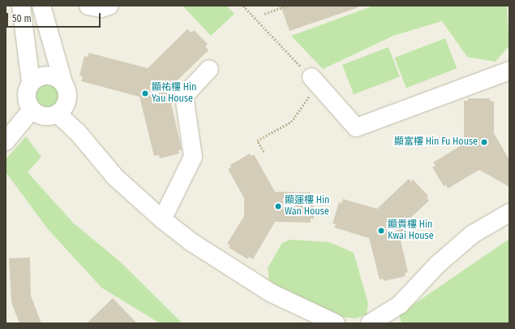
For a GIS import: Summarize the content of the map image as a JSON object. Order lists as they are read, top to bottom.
{
  "places": [
    "顯祐樓 Hin Yau House",
    "顯富樓 Hin Fu House",
    "顯運樓 Hin Wan House",
    "顯貴樓 Hin Kwai House"
  ],
  "scale_bar": "50 m"
}
